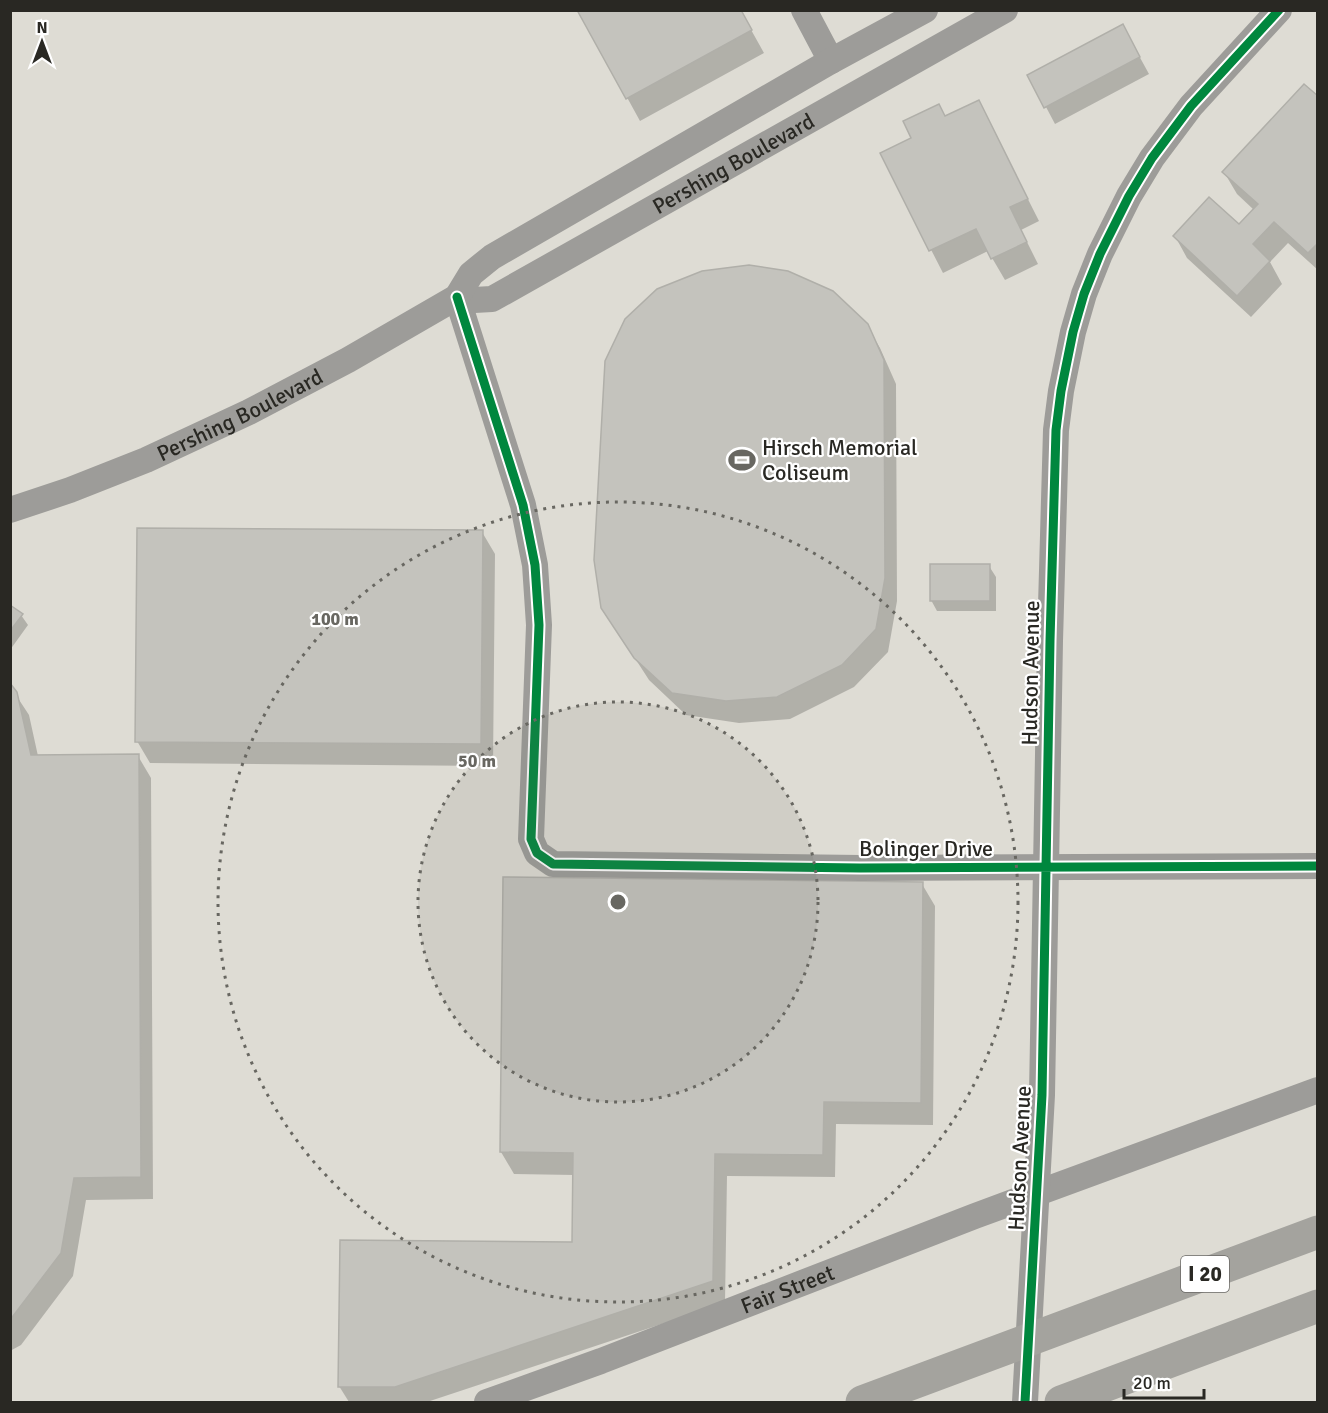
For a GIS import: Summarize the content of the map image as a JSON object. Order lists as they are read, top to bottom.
{
  "streets": {
    "highway": ["I 20"],
    "street": [
      "Pershing Boulevard",
      "Hudson Avenue",
      "Bolinger Drive",
      "Fair Street"
    ]
  },
  "crossings": [
    ["Pershing Boulevard", "Bolinger Drive"],
    ["Hudson Avenue", "Bolinger Drive"]
  ],
  "places": {
    "sports": ["Hirsch Memorial Coliseum"]
  },
  "scale_bar": "20 m",
  "north": "top",
  "rings": ["100 m", "50 m"]
}
